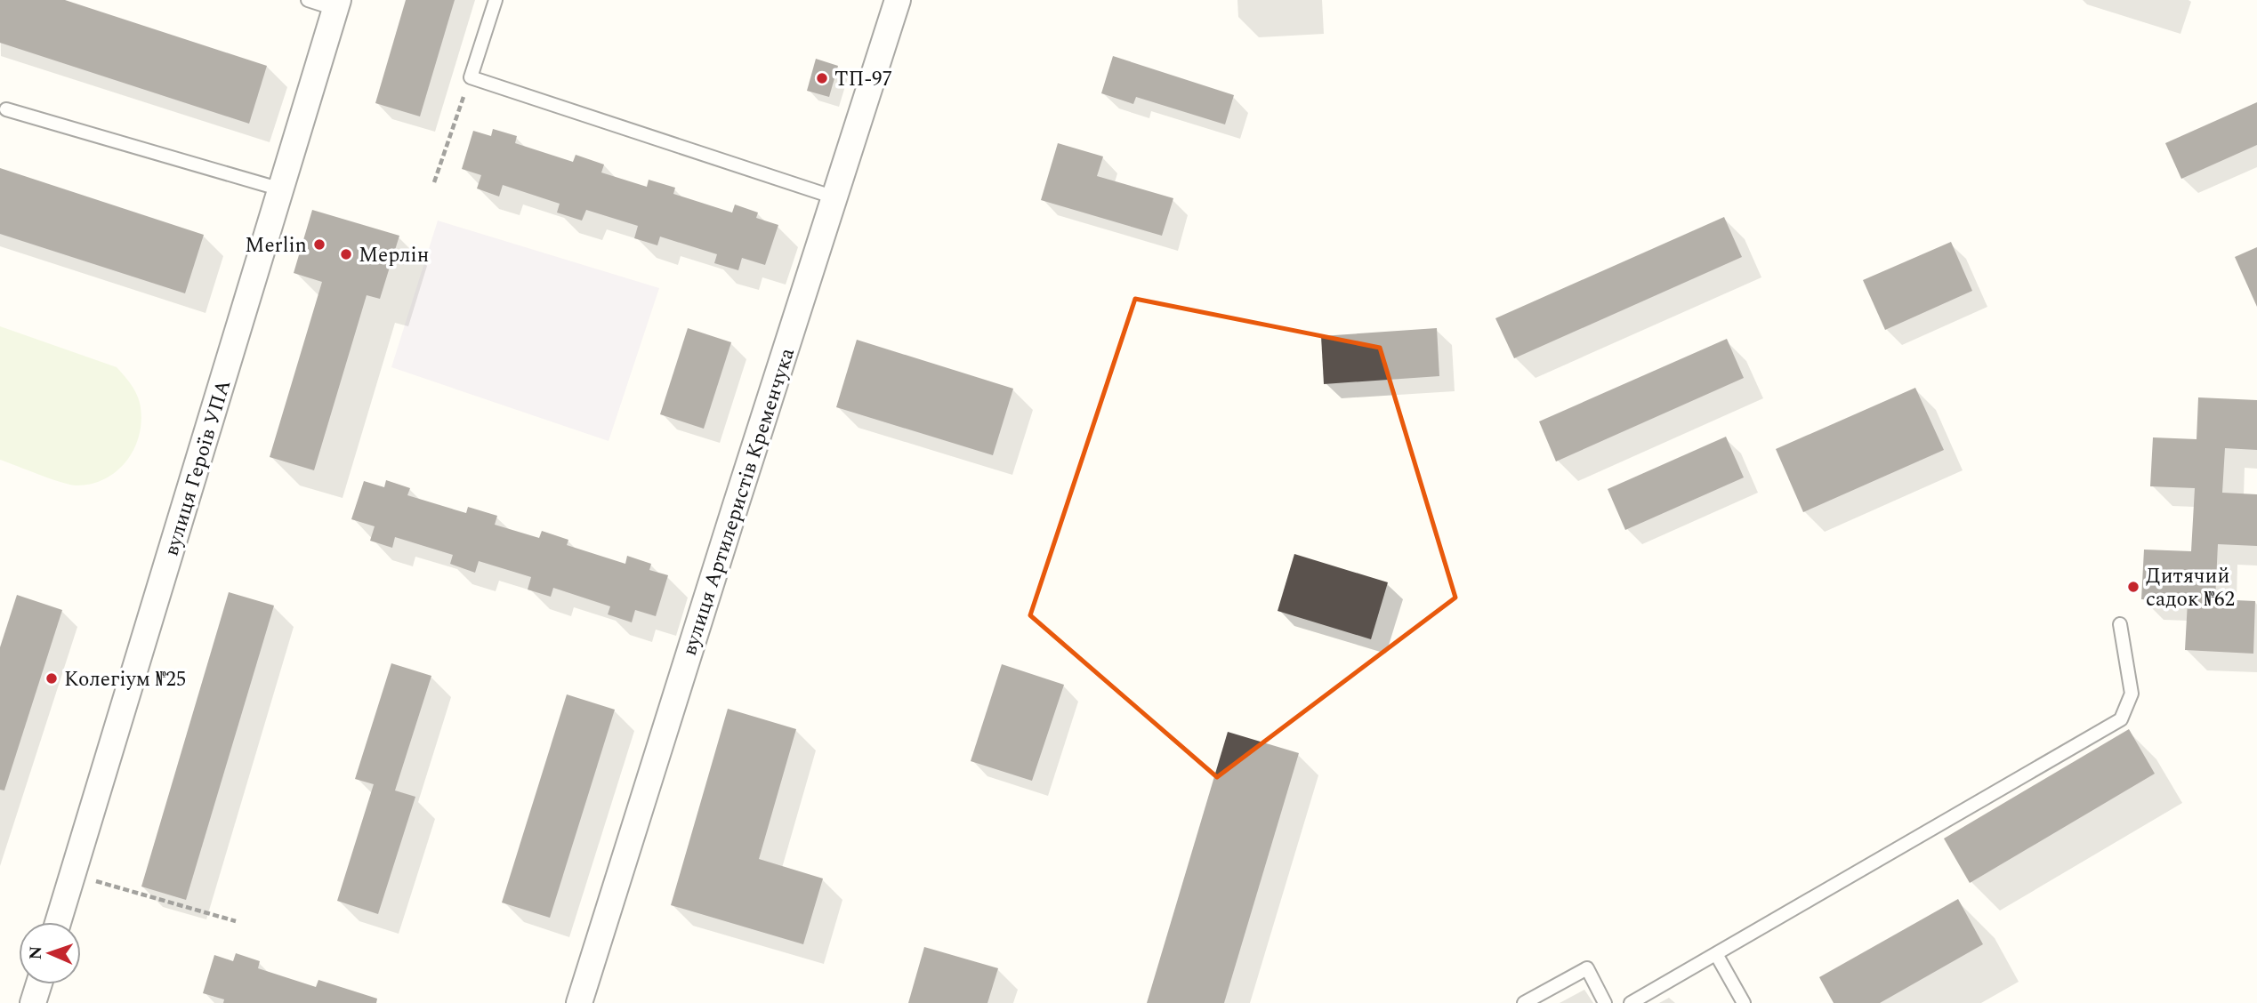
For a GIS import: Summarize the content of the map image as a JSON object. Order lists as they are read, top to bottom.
{
  "streets": {
    "street": ["вулиця Героїв УПА", "вулиця Артилеристів Кременчука"]
  },
  "places": [
    "ТП-97",
    "Merlin",
    "Мерлін",
    "Дитячий садок №62",
    "Колегіум №25"
  ],
  "north": "left"
}
